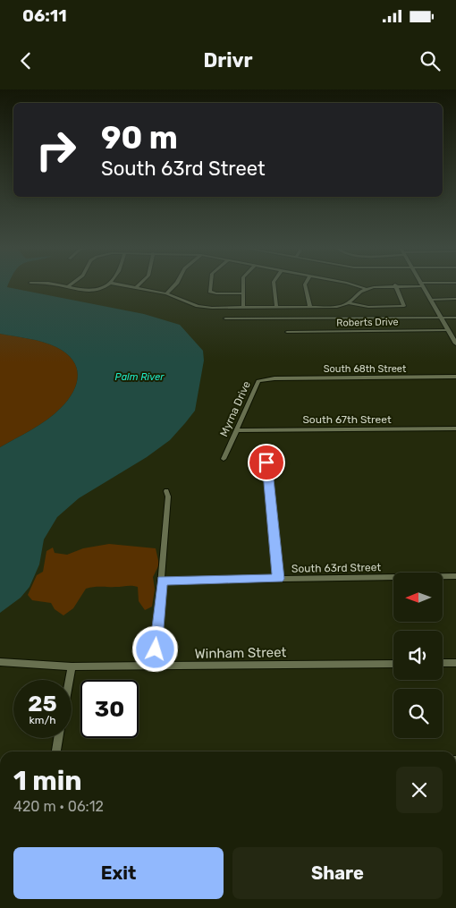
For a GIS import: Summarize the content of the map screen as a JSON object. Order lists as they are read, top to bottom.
{
  "streets": {
    "street": [
      "Roberts Drive",
      "South 68th Street",
      "Myrna Drive",
      "South 67th Street",
      "South 63rd Street",
      "Winham Street"
    ]
  },
  "crossings": [
    ["South 68th Street", "Myrna Drive"],
    ["Myrna Drive", "South 67th Street"]
  ],
  "water": ["Palm River"],
  "north": "left",
  "page": {
    "status": "06:11",
    "header": "Drivr",
    "turn": ["90 m", "South 63rd Street"],
    "speed": "25 km/h",
    "limit": "30",
    "heading": ["1 min", "420 m · 06:12"],
    "buttons": ["Exit", "Share"]
  }
}
